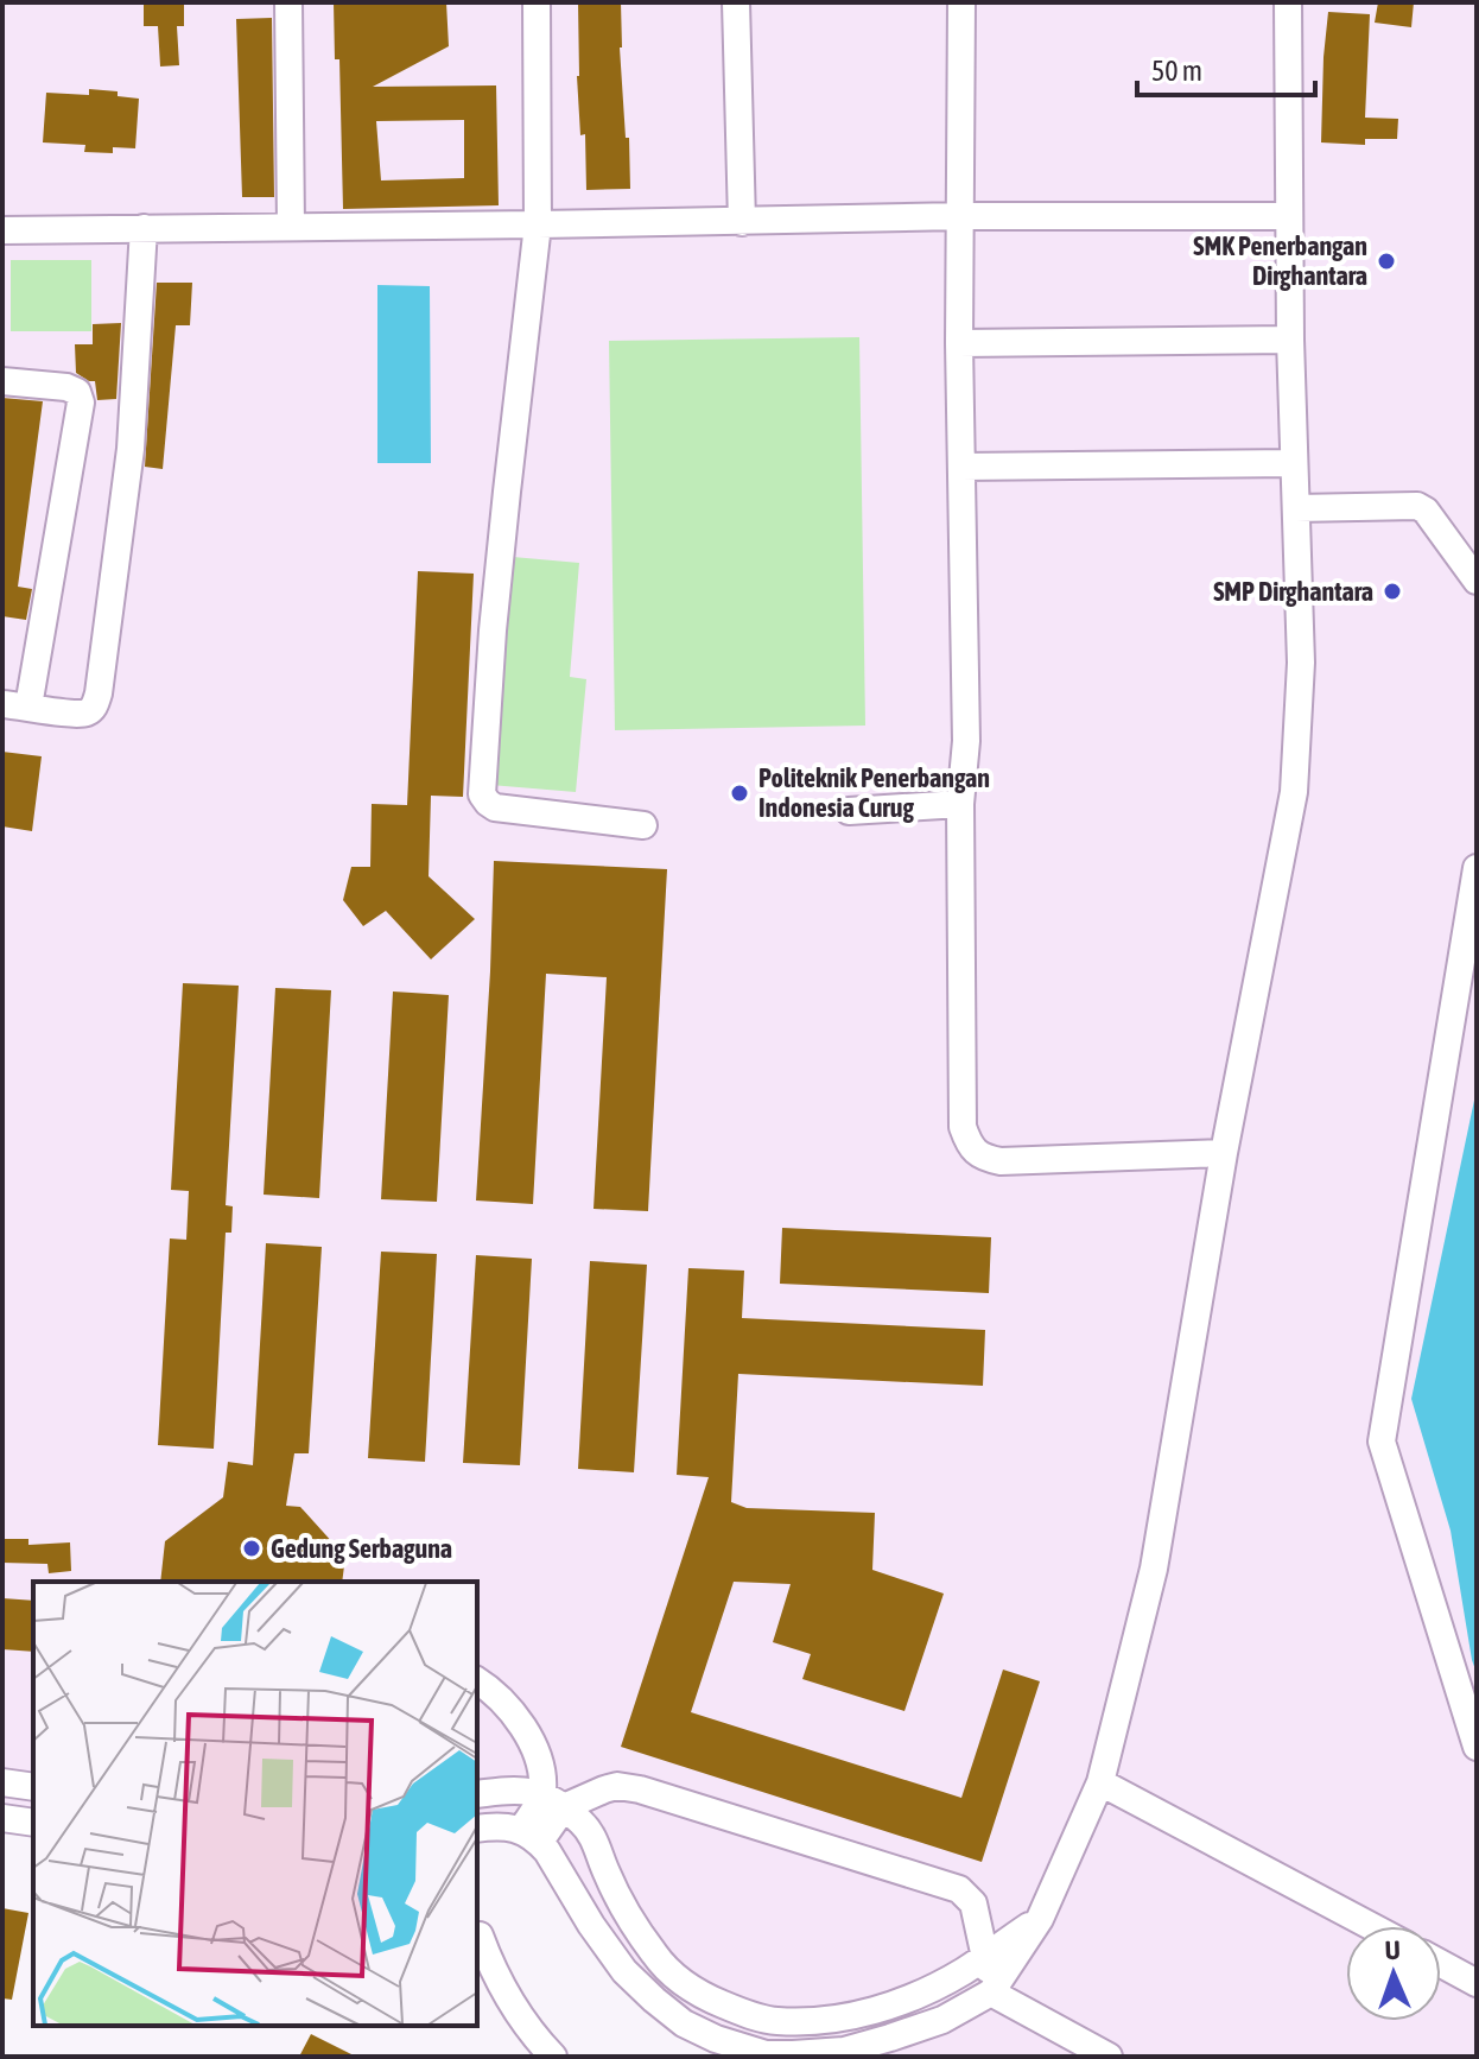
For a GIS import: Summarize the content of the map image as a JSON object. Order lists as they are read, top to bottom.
{
  "places": [
    "SMK Penerbangan Dirghantara",
    "SMP Dirghantara",
    "Politeknik Penerbangan Indonesia Curug",
    "Gedung Serbaguna"
  ],
  "scale_bar": "50 m",
  "north": "top"
}
